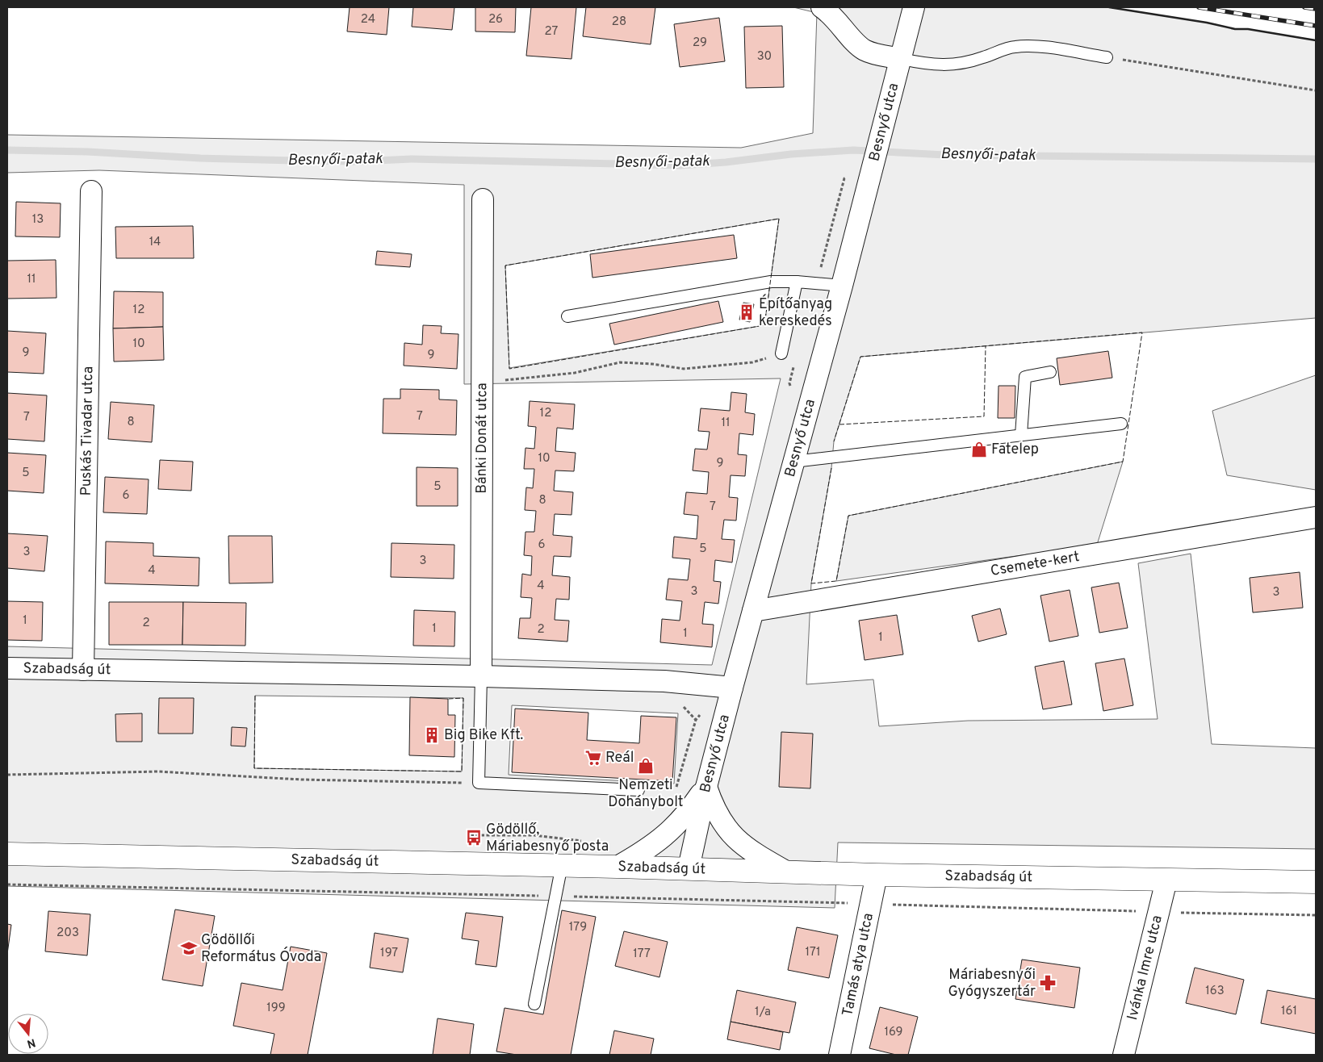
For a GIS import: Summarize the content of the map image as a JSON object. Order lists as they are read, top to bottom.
{
  "streets": {
    "main road": ["Szabadság út"],
    "street": [
      "Besnyő utca",
      "Puskás Tivadar utca",
      "Bánki Donát utca",
      "Csemete-kert",
      "Tamás atya utca",
      "Ivánka Imre utca"
    ]
  },
  "crossings": [
    ["Besnyő utca", "Csemete-kert"],
    ["Besnyő utca", "Szabadság út"],
    ["Puskás Tivadar utca", "Szabadság út"],
    ["Bánki Donát utca", "Szabadság út"],
    ["Szabadság út", "Tamás atya utca"],
    ["Szabadság út", "Ivánka Imre utca"]
  ],
  "water": ["Besnyői-patak"],
  "places": {
    "building": ["Építőanyag kereskedés", "Big Bike Kft."],
    "shop": ["Fatelep", "Nemzeti Dohánybolt"],
    "supermarket": ["Reál"],
    "bus stop": ["Gödöllő, Máriabesnyő posta"],
    "school or university": ["Gödöllői Református Óvoda"],
    "pharmacy": ["Máriabesnyői Gyógyszertár"]
  },
  "house_numbers": [
    "24",
    "26",
    "28",
    "27",
    "29",
    "30",
    "13",
    "14",
    "11",
    "12",
    "10",
    "9",
    "9",
    "12",
    "7",
    "7",
    "8",
    "11",
    "10",
    "9",
    "5",
    "5",
    "6",
    "8",
    "7",
    "6",
    "5",
    "3",
    "3",
    "4",
    "4",
    "3",
    "3",
    "1",
    "2",
    "1",
    "2",
    "1",
    "1",
    "179",
    "203",
    "171",
    "197",
    "177",
    "163",
    "199",
    "161",
    "1/a",
    "169"
  ],
  "north": "bottom"
}
